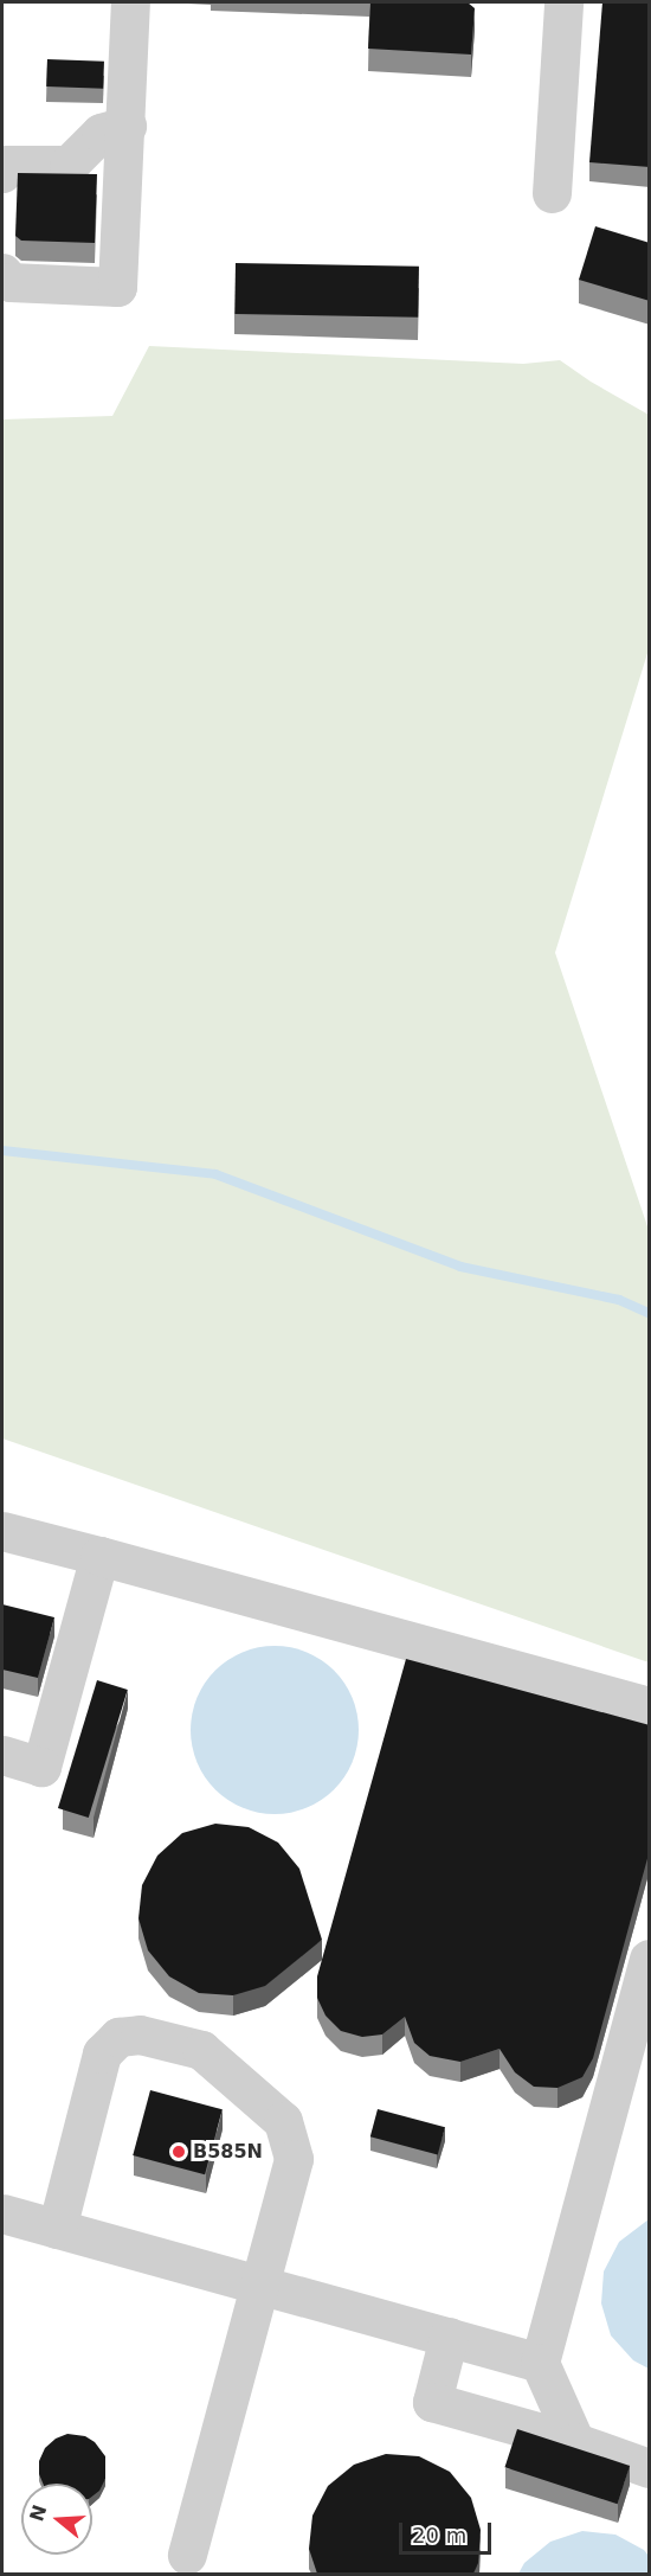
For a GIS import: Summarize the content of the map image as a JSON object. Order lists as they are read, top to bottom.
{
  "places": ["B585N"],
  "scale_bar": "20 m",
  "north": "left"
}
